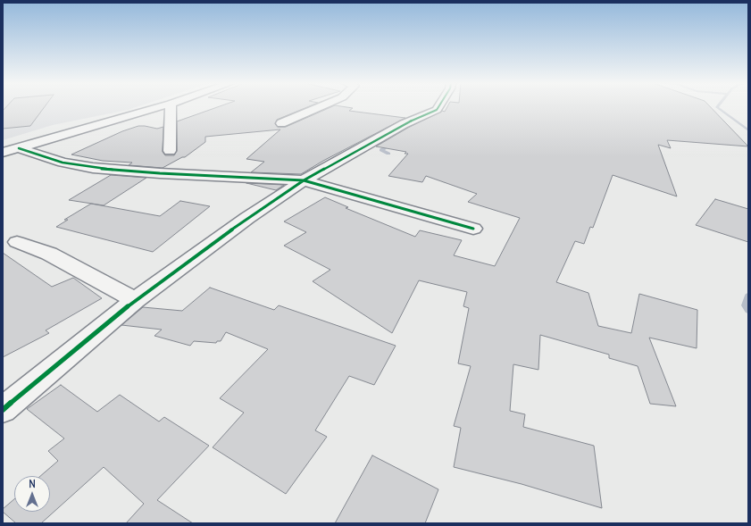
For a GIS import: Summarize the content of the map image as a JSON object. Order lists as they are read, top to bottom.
{
  "north": "top"
}
